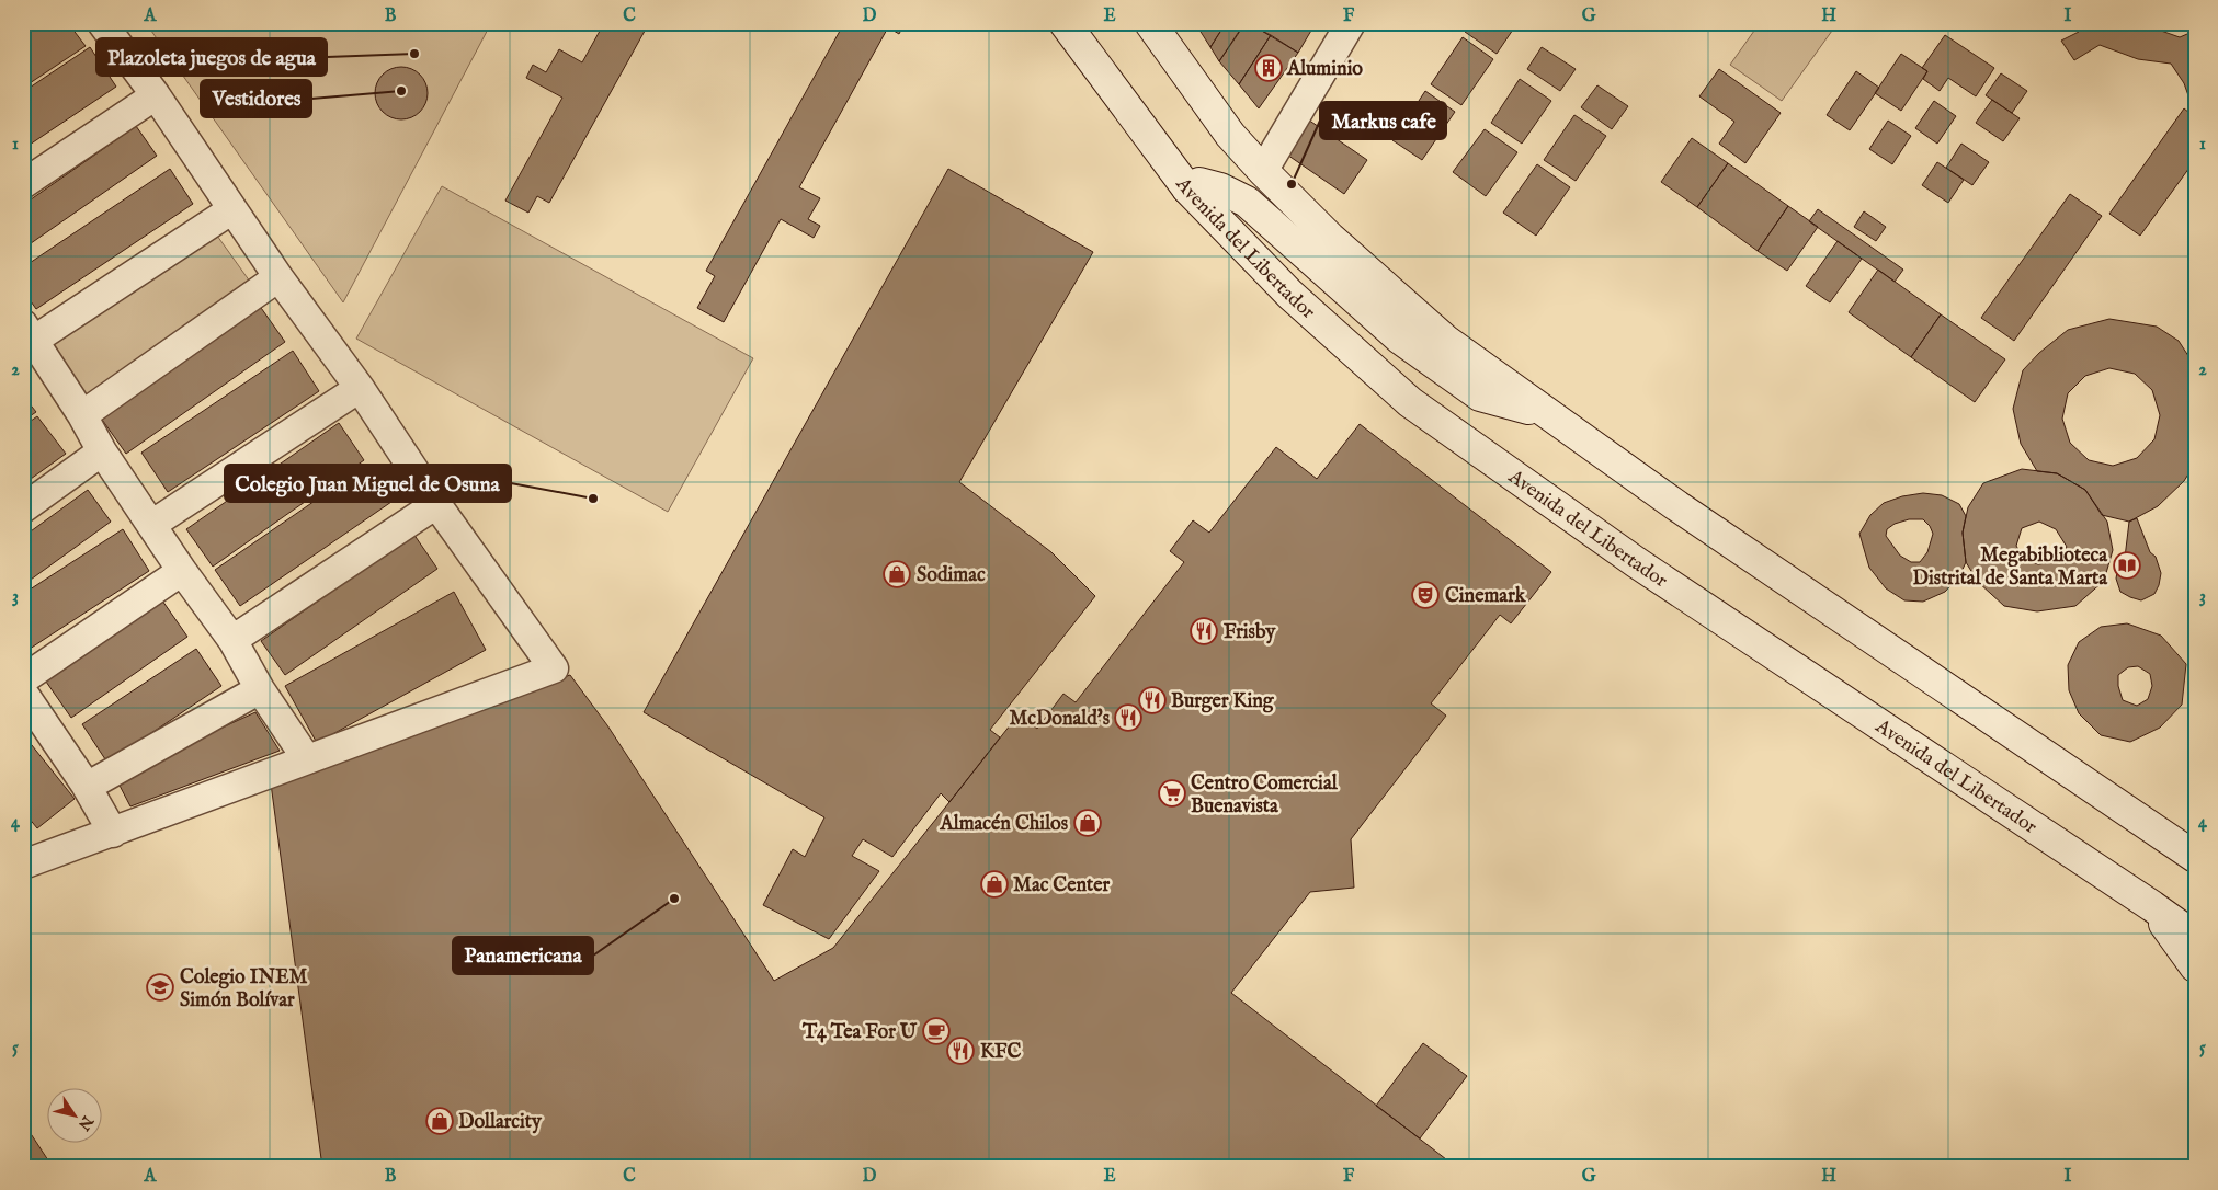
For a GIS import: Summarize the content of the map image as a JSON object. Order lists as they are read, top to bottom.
{
  "streets": {
    "main road": ["Avenida del Libertador"]
  },
  "places": {
    "other": [
      "Plazoleta juegos de agua",
      "Vestidores",
      "Markus cafe",
      "Colegio Juan Miguel de Osuna",
      "Panamericana"
    ],
    "building": ["Aluminio"],
    "library": ["Megabiblioteca Distrital de Santa Marta"],
    "shop": [
      "Sodimac",
      "Almacén Chilos",
      "Mac Center",
      "Dollarcity"
    ],
    "theatre": ["Cinemark"],
    "restaurant": [
      "Frisby",
      "Burger King",
      "McDonald's",
      "KFC"
    ],
    "supermarket": ["Centro Comercial Buenavista"],
    "school or university": ["Colegio INEM Simón Bolívar"],
    "cafe": ["T4 Tea For U"]
  },
  "north": "bottom right",
  "grid": {
    "columns": [
      "A",
      "B",
      "C",
      "D",
      "E",
      "F",
      "G",
      "H",
      "I"
    ],
    "rows": [
      "1",
      "2",
      "3",
      "4",
      "5"
    ]
  }
}
